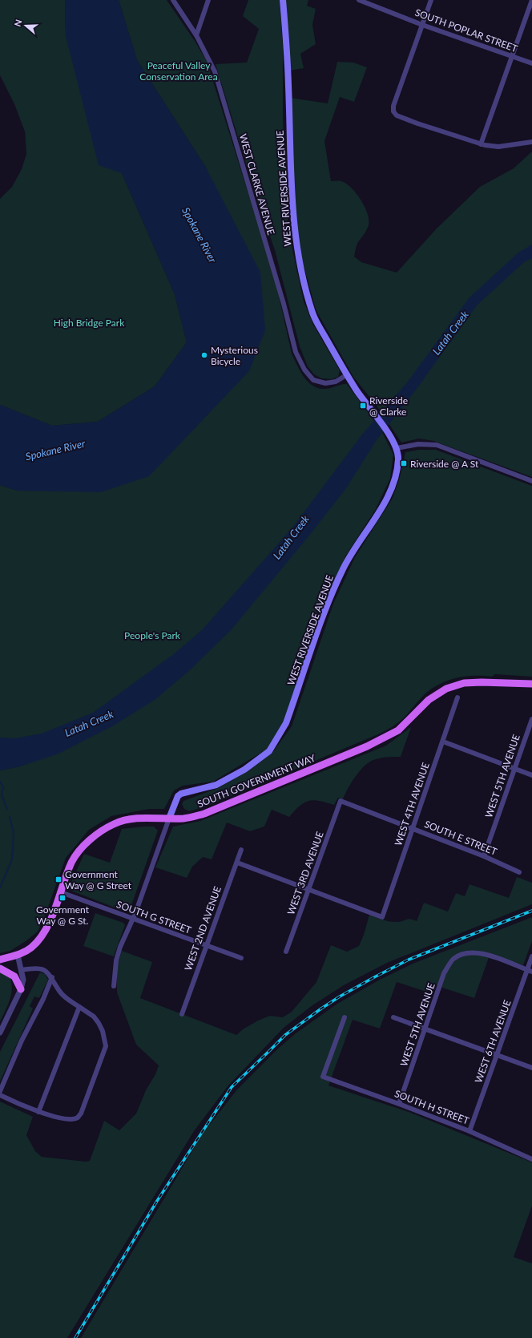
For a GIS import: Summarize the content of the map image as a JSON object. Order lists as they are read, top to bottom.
{
  "streets": {
    "main road": ["WEST RIVERSIDE AVENUE", "SOUTH GOVERNMENT WAY"],
    "street": [
      "SOUTH POPLAR STREET",
      "WEST CLARKE AVENUE",
      "WEST 5TH AVENUE",
      "WEST 4TH AVENUE",
      "SOUTH E STREET",
      "WEST 3RD AVENUE",
      "SOUTH G STREET",
      "WEST 2ND AVENUE",
      "WEST 6TH AVENUE",
      "SOUTH H STREET"
    ]
  },
  "crossings": [
    ["WEST CLARKE AVENUE", "WEST RIVERSIDE AVENUE"],
    ["WEST RIVERSIDE AVENUE", "SOUTH GOVERNMENT WAY"],
    ["WEST 5TH AVENUE", "SOUTH E STREET"],
    ["WEST 5TH AVENUE", "WEST 6TH AVENUE"],
    ["WEST 5TH AVENUE", "SOUTH H STREET"],
    ["SOUTH GOVERNMENT WAY", "SOUTH G STREET"],
    ["WEST 4TH AVENUE", "SOUTH E STREET"],
    ["WEST 4TH AVENUE", "WEST 3RD AVENUE"],
    ["SOUTH E STREET", "WEST 3RD AVENUE"],
    ["SOUTH G STREET", "WEST 2ND AVENUE"],
    ["WEST 6TH AVENUE", "SOUTH H STREET"]
  ],
  "water": ["Spokane River", "Latah Creek"],
  "parks": ["Peaceful Valley Conservation Area", "High Bridge Park", "People's Park"],
  "places": {
    "other": ["Mysterious Bicycle"],
    "transit": [
      "Riverside @ Clarke",
      "Riverside @ A St",
      "Government Way @ G Street",
      "Government Way @ G St."
    ]
  },
  "north": "left"
}
